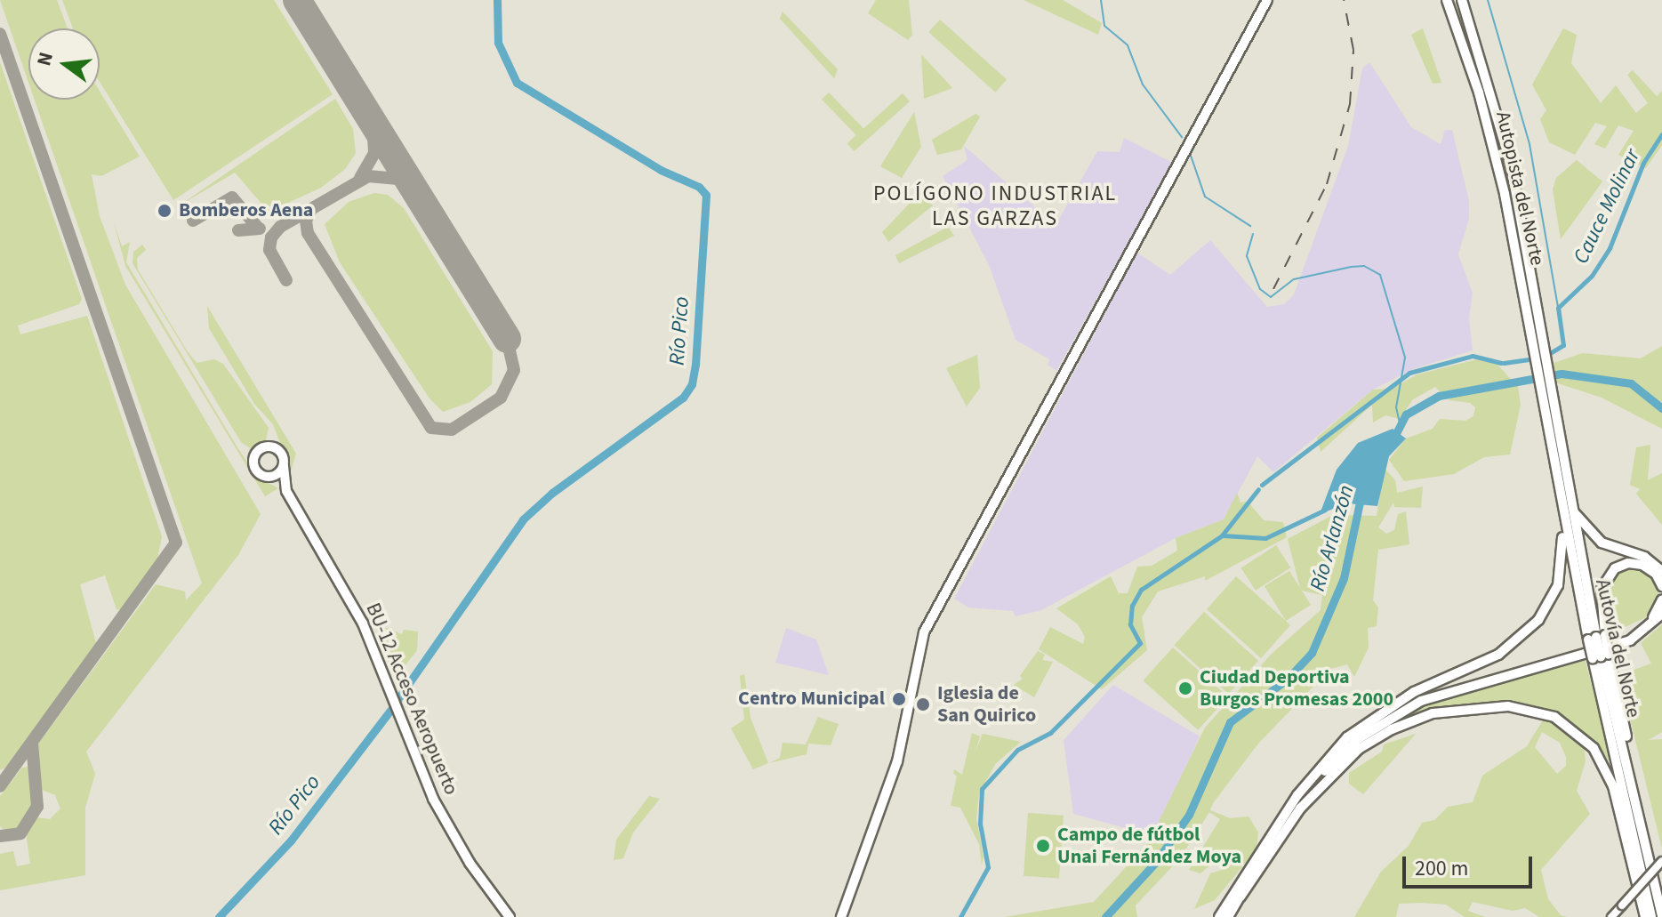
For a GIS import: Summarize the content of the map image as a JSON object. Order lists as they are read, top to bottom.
{
  "streets": {
    "highway": ["Autopista del Norte", "Autovía del Norte", "BU-12 Acceso Aeropuerto"]
  },
  "crossings": [
    ["Autopista del Norte", "Autovía del Norte"]
  ],
  "districts": ["POLÍGONO INDUSTRIAL LAS GARZAS"],
  "water": ["Cauce Molinar", "Río Pico", "Río Arlanzón"],
  "places": [
    "Bomberos Aena",
    "Ciudad Deportiva Burgos Promesas 2000",
    "Centro Municipal",
    "Iglesia de San Quirico",
    "Campo de fútbol Unai Fernández Moya"
  ],
  "scale_bar": "200 m",
  "north": "left"
}
